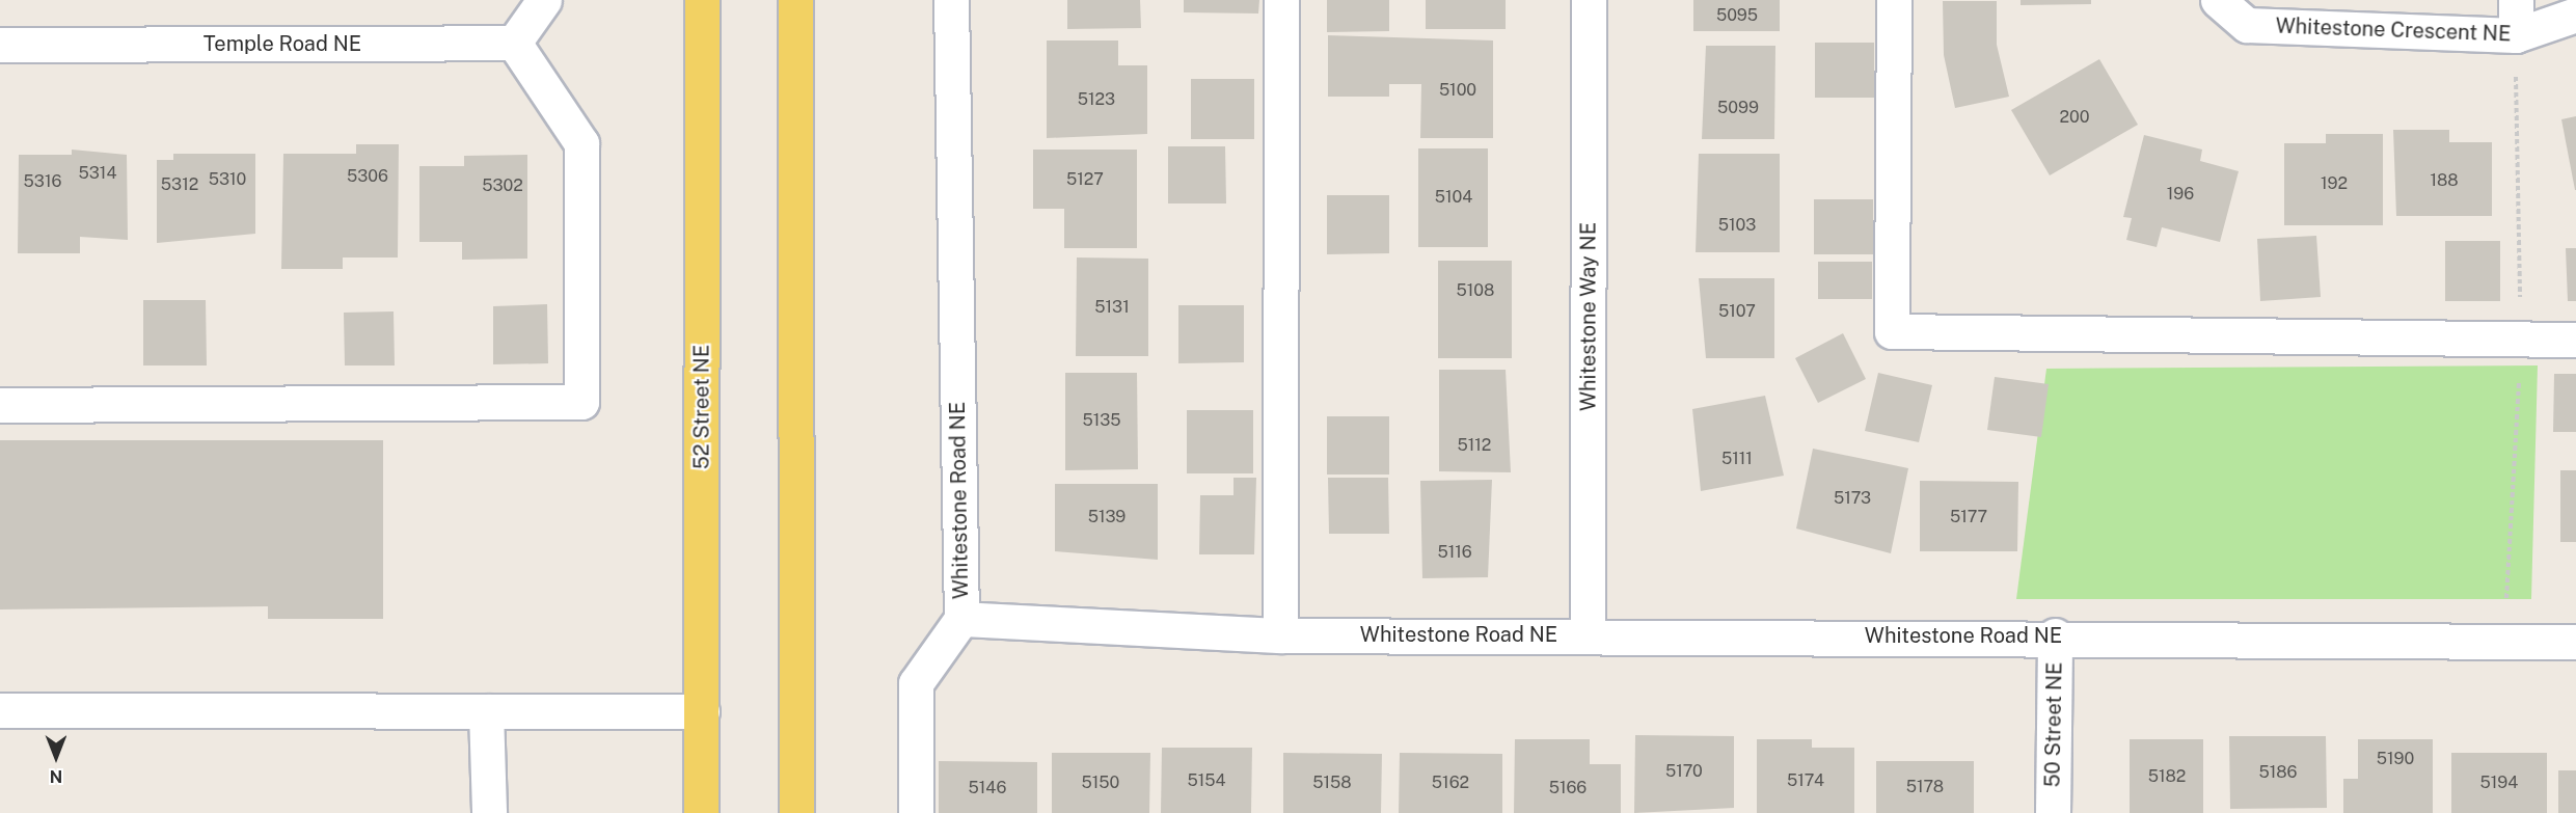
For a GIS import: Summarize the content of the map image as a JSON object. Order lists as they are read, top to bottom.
{
  "streets": {
    "main road": ["52 Street NE"],
    "street": [
      "Whitestone Crescent NE",
      "Temple Road NE",
      "Whitestone Way NE",
      "Whitestone Road NE",
      "50 Street NE"
    ]
  },
  "crossings": [
    ["Whitestone Way NE", "Whitestone Road NE"],
    ["Whitestone Road NE", "50 Street NE"]
  ],
  "house_numbers": [
    "5095",
    "5100",
    "5123",
    "5099",
    "200",
    "5314",
    "5306",
    "5310",
    "5127",
    "188",
    "5316",
    "192",
    "5312",
    "5302",
    "196",
    "5104",
    "5103",
    "5108",
    "5131",
    "5107",
    "5135",
    "5112",
    "5111",
    "5173",
    "5139",
    "5177",
    "5116",
    "5190",
    "5170",
    "5186",
    "5182",
    "5154",
    "5174",
    "5150",
    "5158",
    "5162",
    "5194",
    "5178",
    "5146",
    "5166"
  ],
  "north": "bottom"
}
